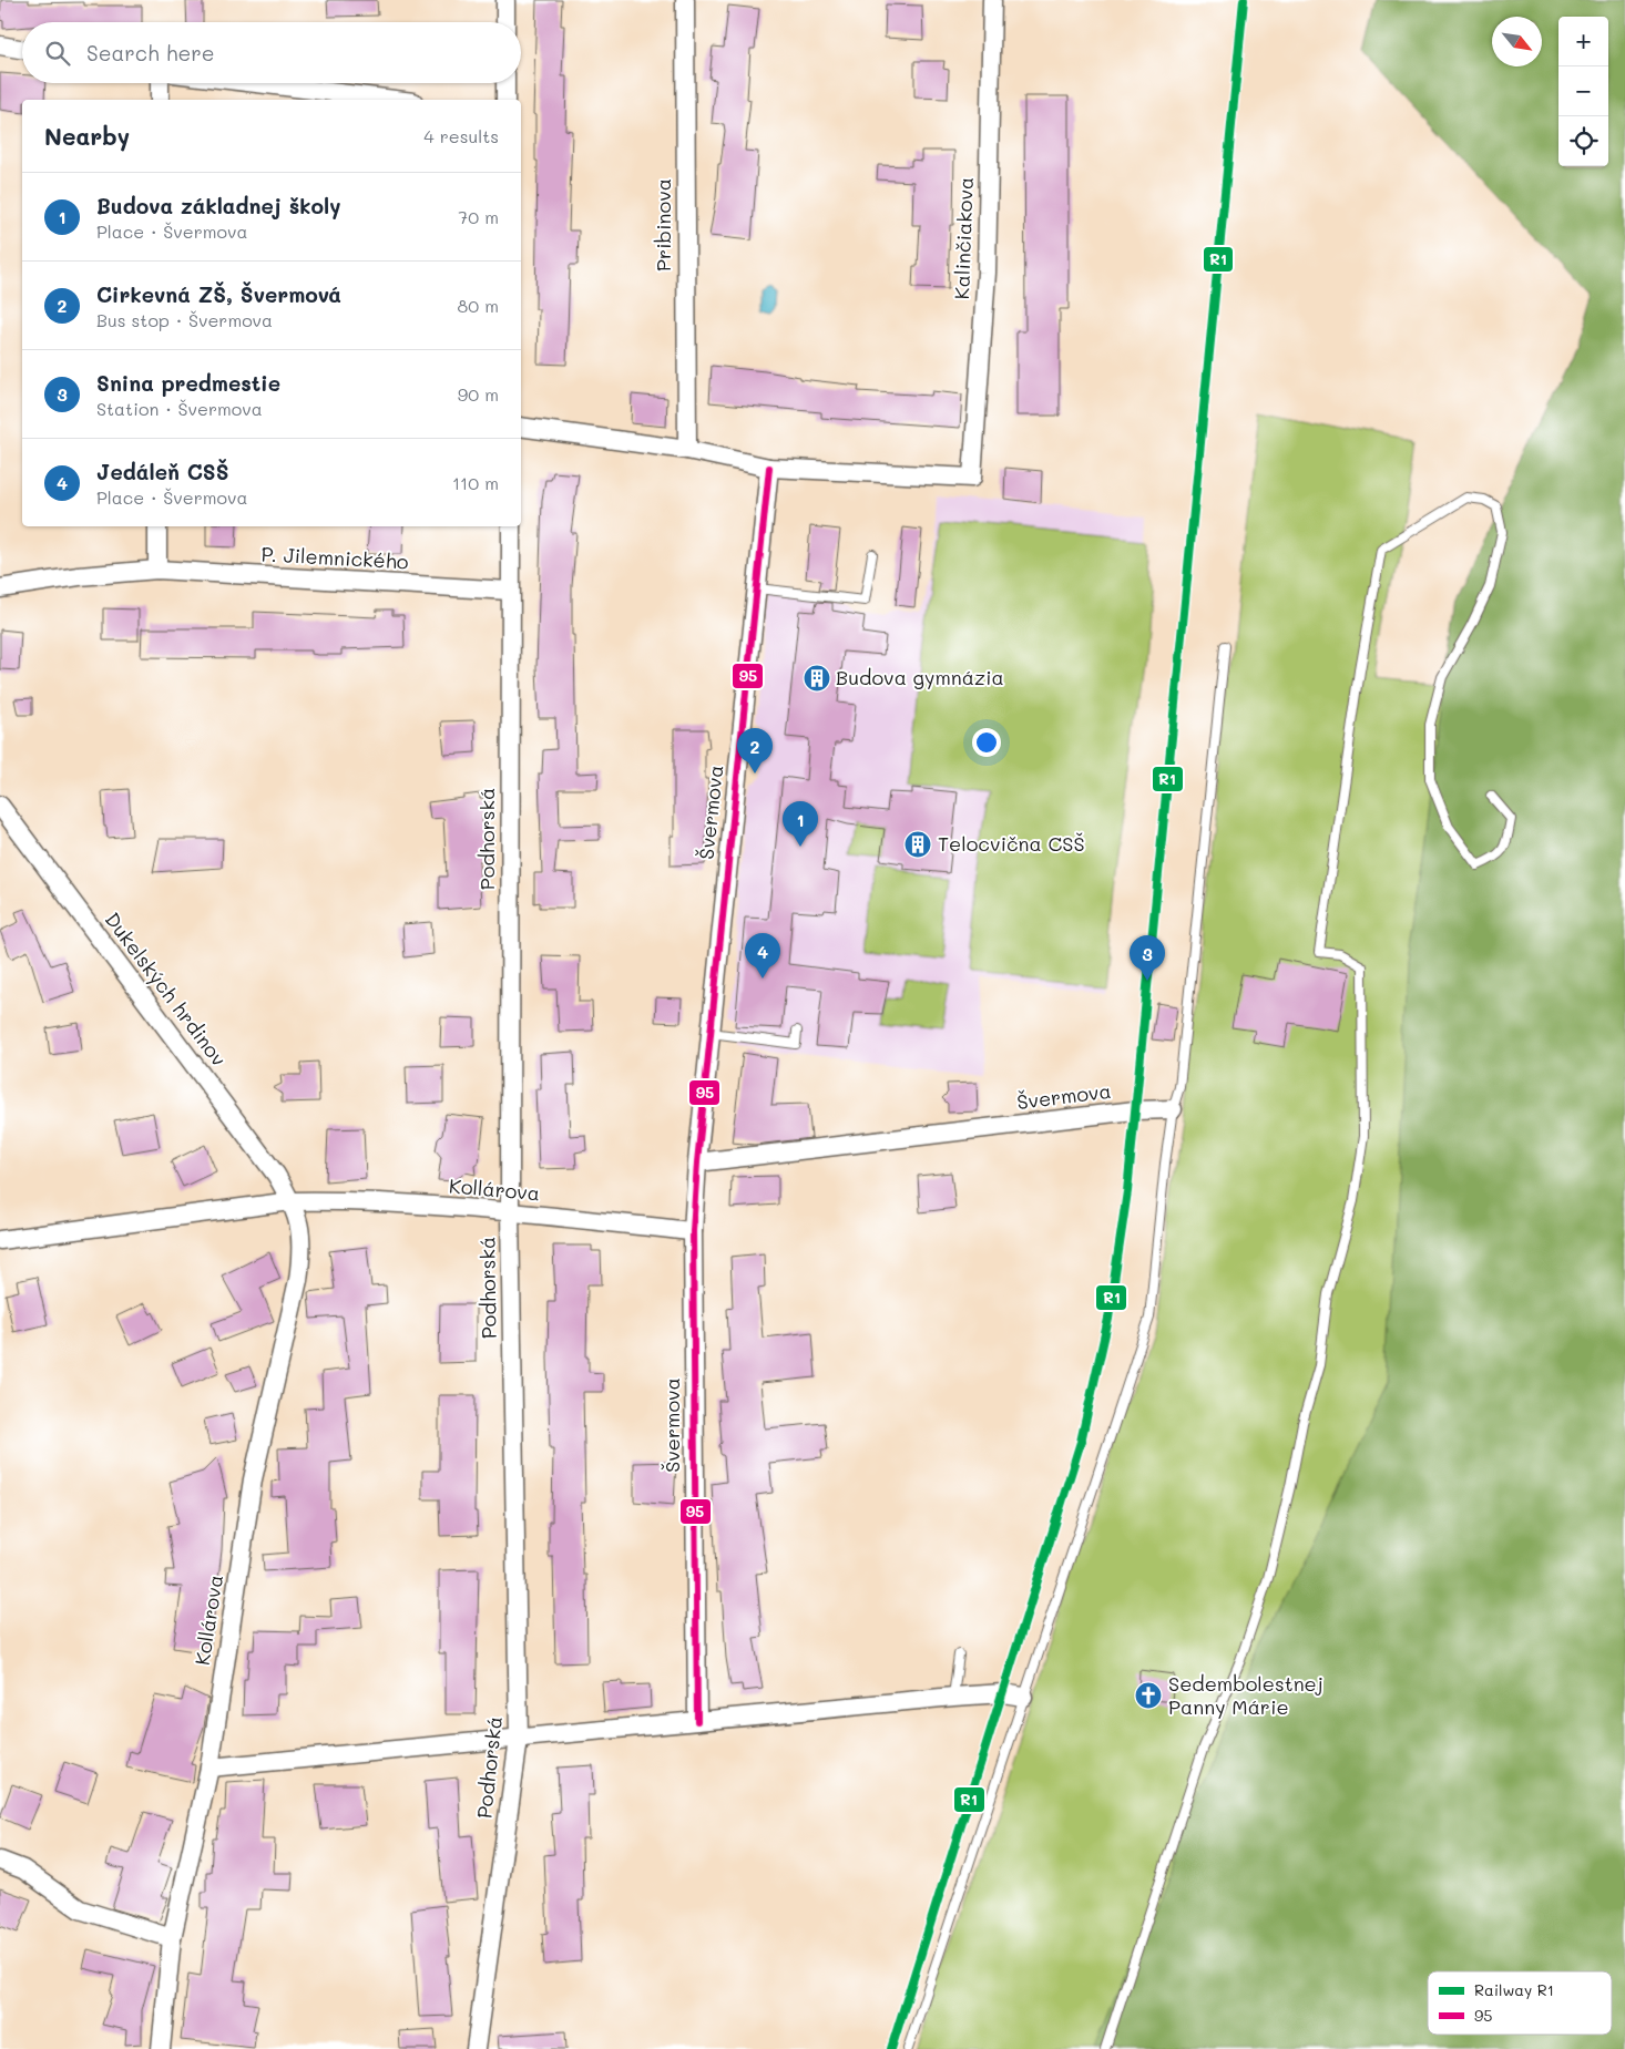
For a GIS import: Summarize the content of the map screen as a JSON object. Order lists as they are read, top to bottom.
{
  "streets": {
    "street": [
      "Pribinova",
      "Kalinčiakova",
      "P. Jilemnického",
      "Švermova",
      "Podhorská",
      "Dukelských hrdinov",
      "Kollárova"
    ]
  },
  "crossings": [
    ["Kalinčiakova", "Švermova"],
    ["P. Jilemnického", "Podhorská"],
    ["Švermova", "Kollárova"],
    ["Podhorská", "Kollárova"],
    ["Dukelských hrdinov", "Kollárova"]
  ],
  "places": {
    "building": ["Budova gymnázia", "Telocvična CSŠ"],
    "church": ["Sedembolestnej Panny Márie"]
  },
  "lines": ["rail line R1", "transit line 95"],
  "legend": ["Railway R1", "95"],
  "north": "bottom right",
  "page": {
    "map_buttons": ["+", "−"],
    "search": "Search here",
    "heading": ["Nearby", "4 results"],
    "list": [
      {
        "mark": "1",
        "name": "Budova základnej školy",
        "note": "Place · Švermova",
        "value": "70 m"
      },
      {
        "mark": "2",
        "name": "Cirkevná ZŠ, Švermová",
        "note": "Bus stop · Švermova",
        "value": "80 m"
      },
      {
        "mark": "3",
        "name": "Snina predmestie",
        "note": "Station · Švermova",
        "value": "90 m"
      },
      {
        "mark": "4",
        "name": "Jedáleň CSŠ",
        "note": "Place · Švermova",
        "value": "110 m"
      }
    ],
    "pins": [
      "2",
      "1",
      "4",
      "3"
    ]
  }
}
